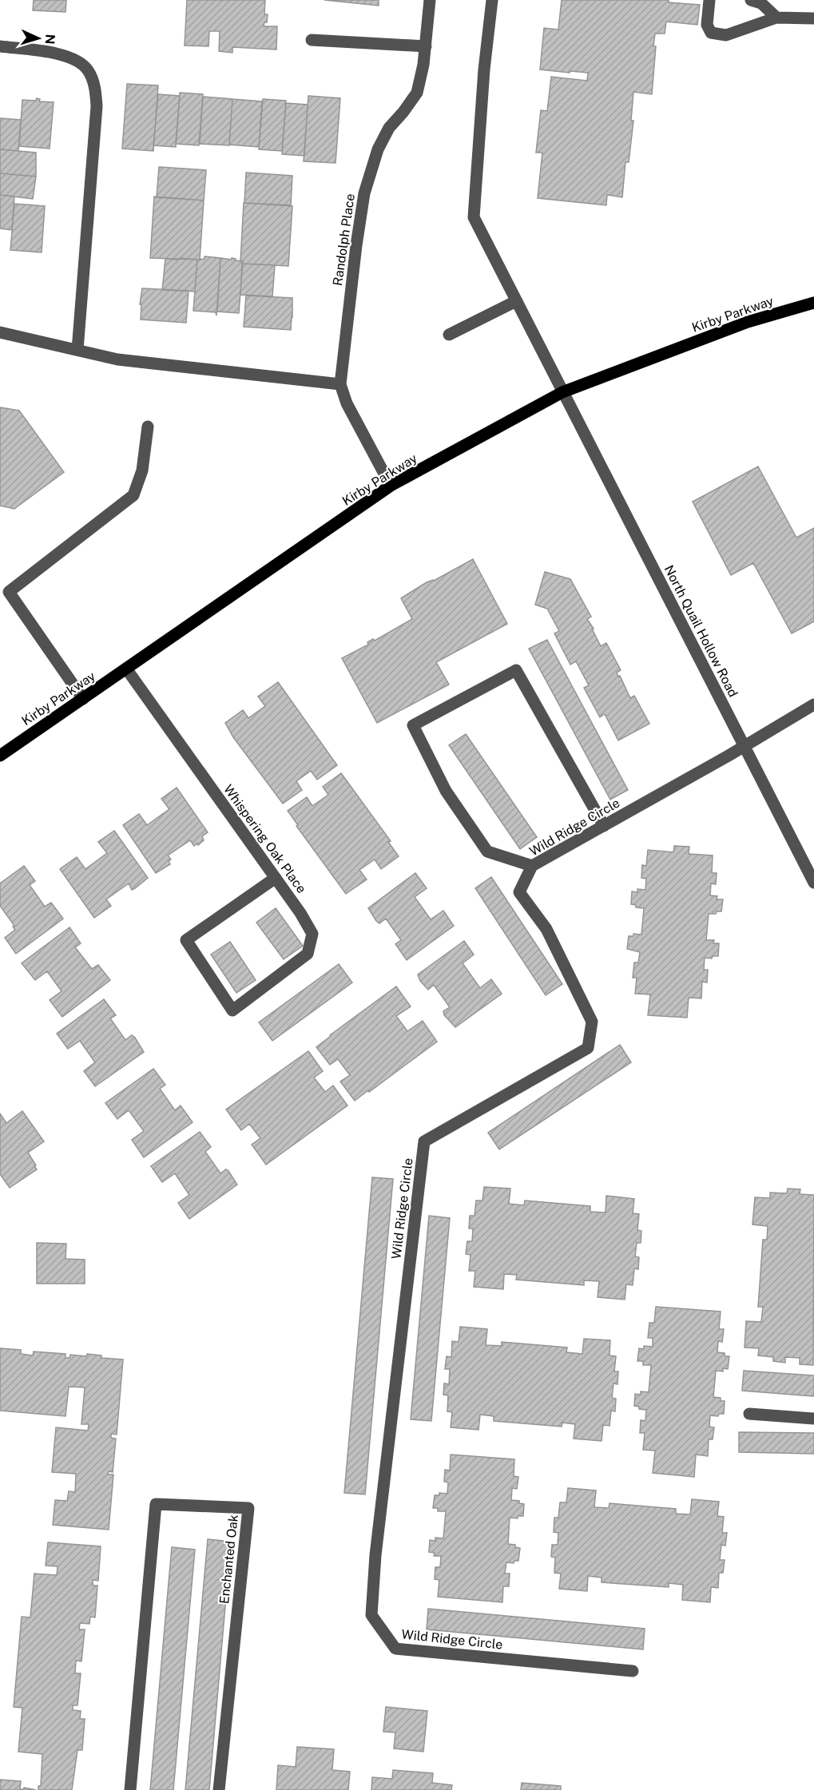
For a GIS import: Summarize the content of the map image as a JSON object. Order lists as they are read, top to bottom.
{
  "streets": {
    "main road": ["Kirby Parkway"],
    "street": [
      "Randolph Place",
      "North Quail Hollow Road",
      "Wild Ridge Circle",
      "Whispering Oak Place",
      "Enchanted Oak"
    ]
  },
  "crossings": [
    ["Randolph Place", "Kirby Parkway"],
    ["Kirby Parkway", "North Quail Hollow Road"],
    ["Kirby Parkway", "Whispering Oak Place"],
    ["North Quail Hollow Road", "Wild Ridge Circle"]
  ],
  "north": "right"
}
